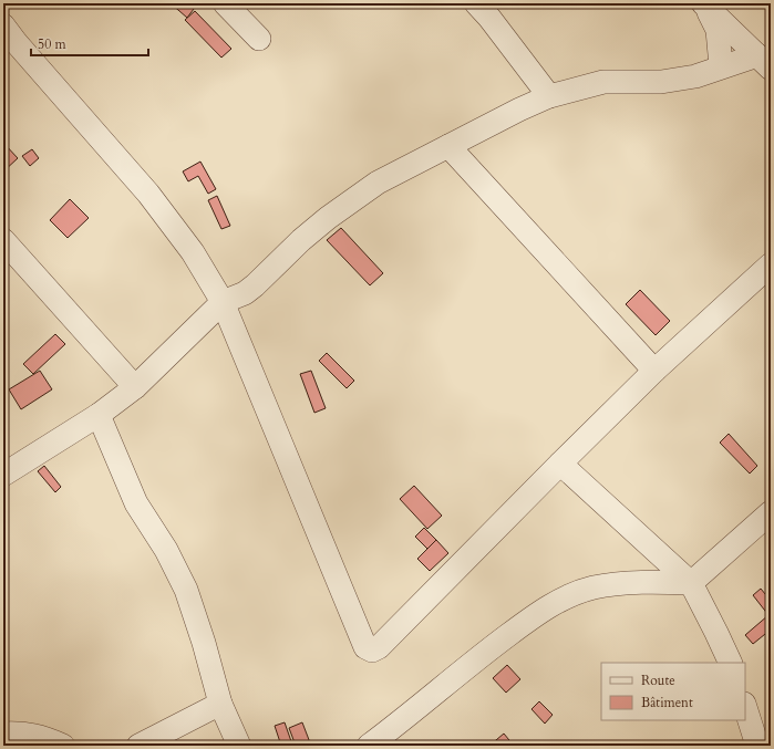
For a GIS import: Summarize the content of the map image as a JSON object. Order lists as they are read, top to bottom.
{
  "legend": ["Route", "Bâtiment"],
  "scale_bar": "50 m"
}
